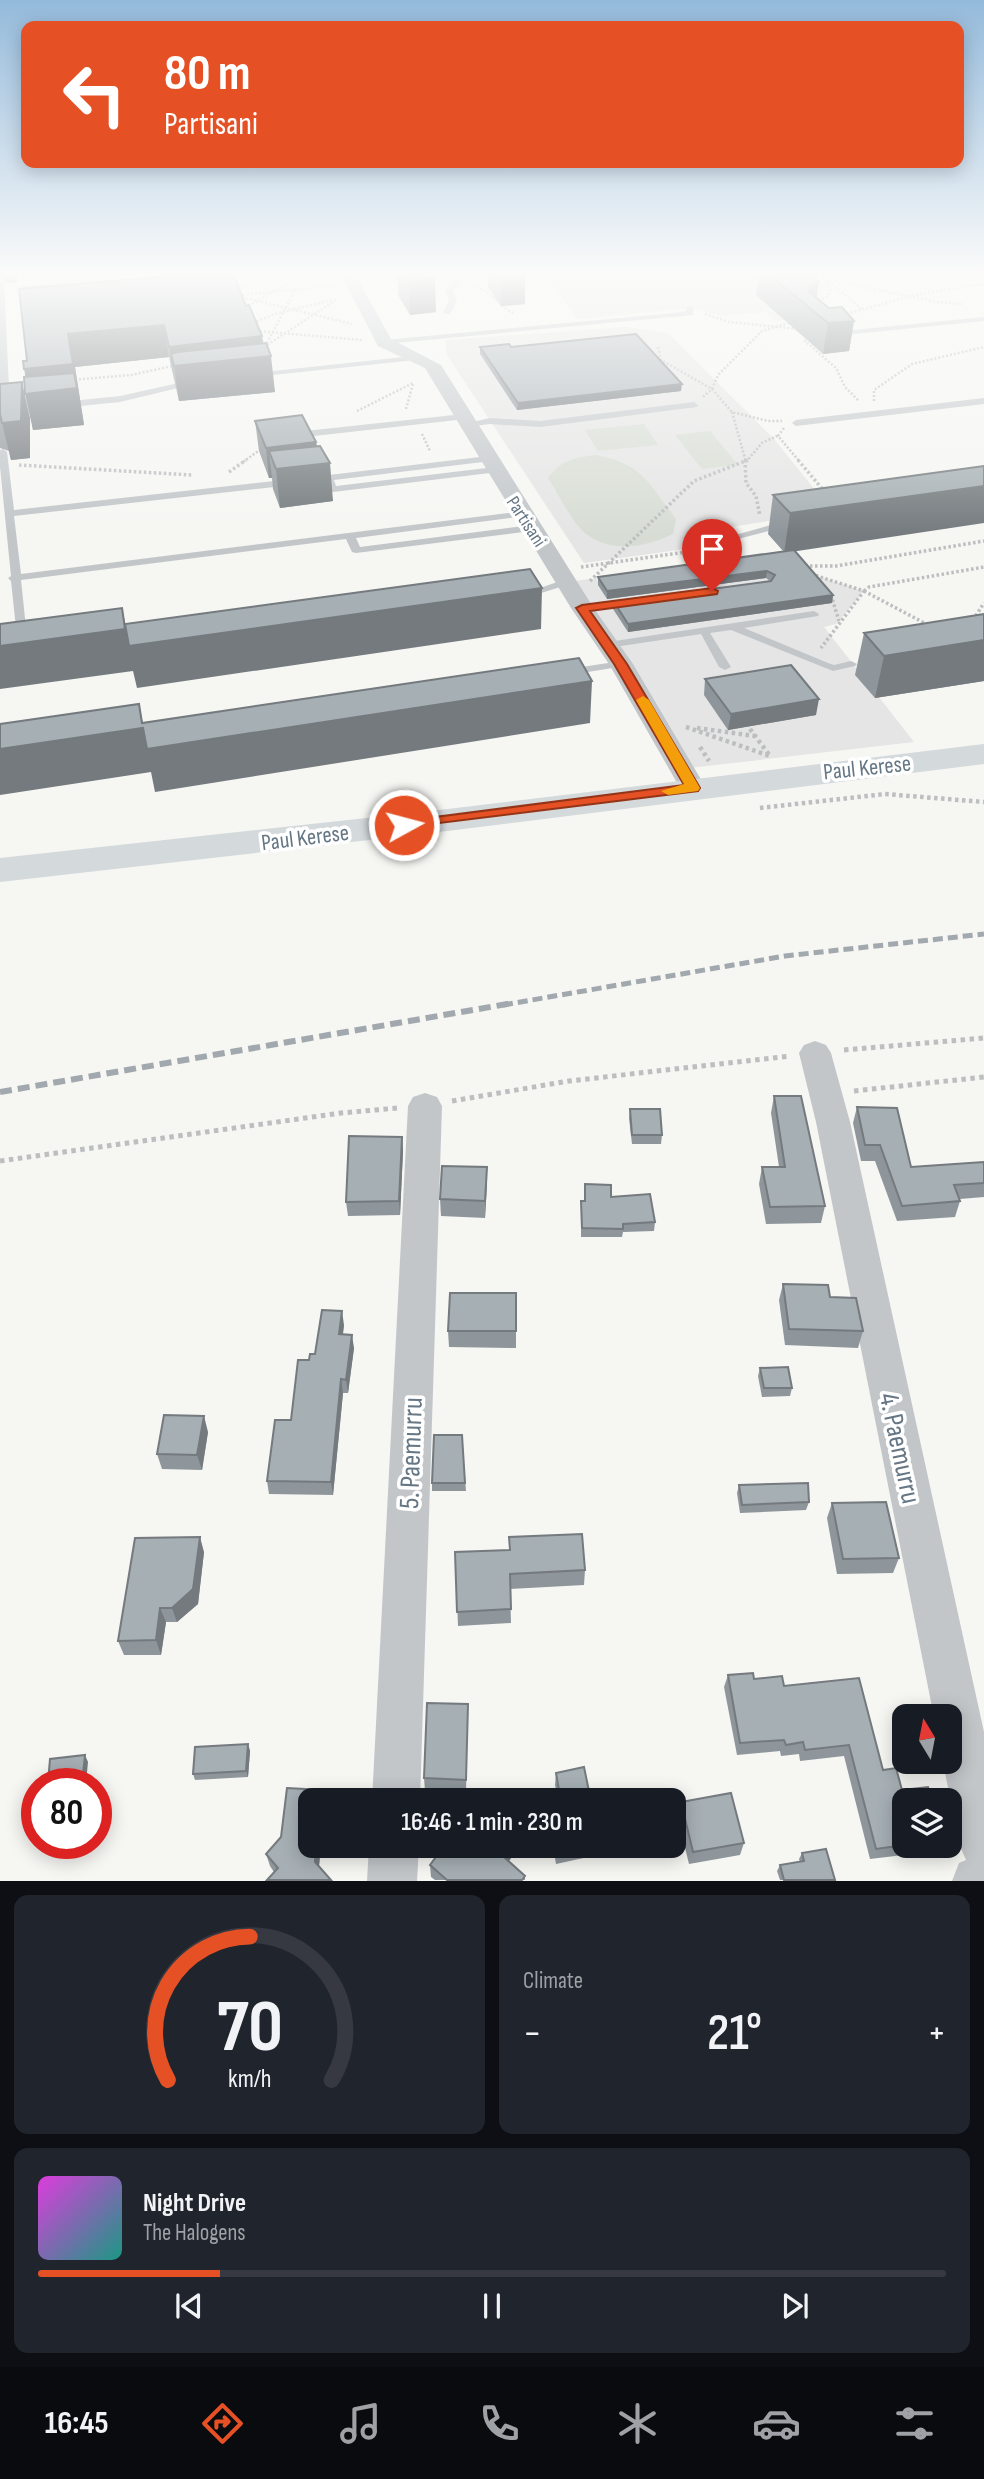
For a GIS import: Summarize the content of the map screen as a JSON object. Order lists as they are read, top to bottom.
{
  "streets": {
    "highway": ["Paul Kerese"],
    "street": ["Partisani", "4. Paemurru", "5. Paemurru"]
  },
  "crossings": [
    ["Partisani", "Paul Kerese"]
  ],
  "north": "top",
  "page": {
    "turn": ["80 m", "Partisani"],
    "limit": "80",
    "trip": "16:46 · 1 min · 230 m",
    "tile": "Climate",
    "heat": ["−", "21°", "+"],
    "song": ["Night Drive", "The Halogens"],
    "tabs": "16:45",
    "gauge": ["70", "km/h"]
  }
}
